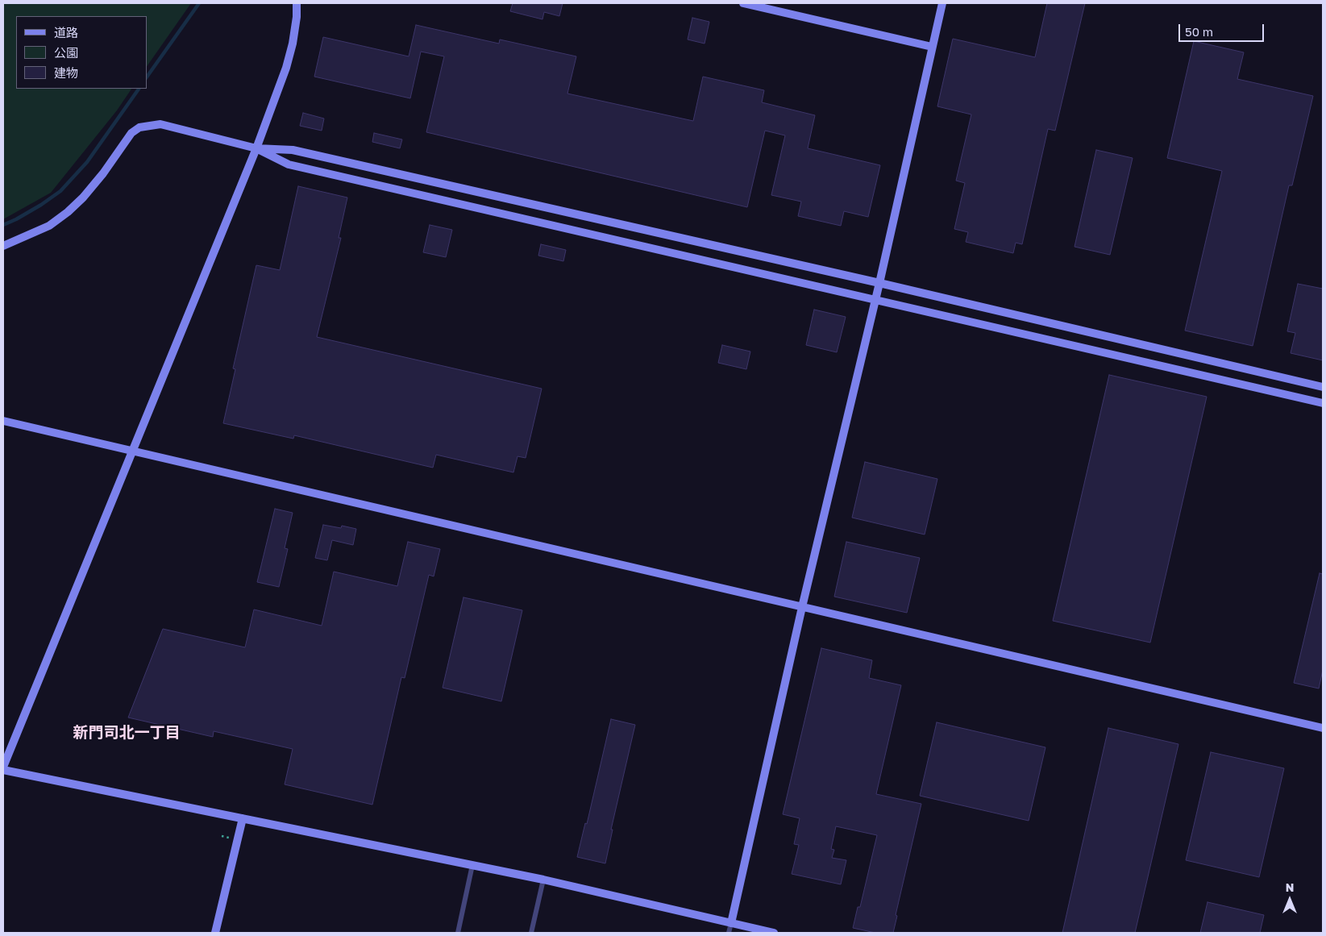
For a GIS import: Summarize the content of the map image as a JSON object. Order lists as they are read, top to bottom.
{
  "districts": ["新門司北一丁目"],
  "legend": ["道路", "公園", "建物"],
  "scale_bar": "50 m",
  "north": "top"
}
